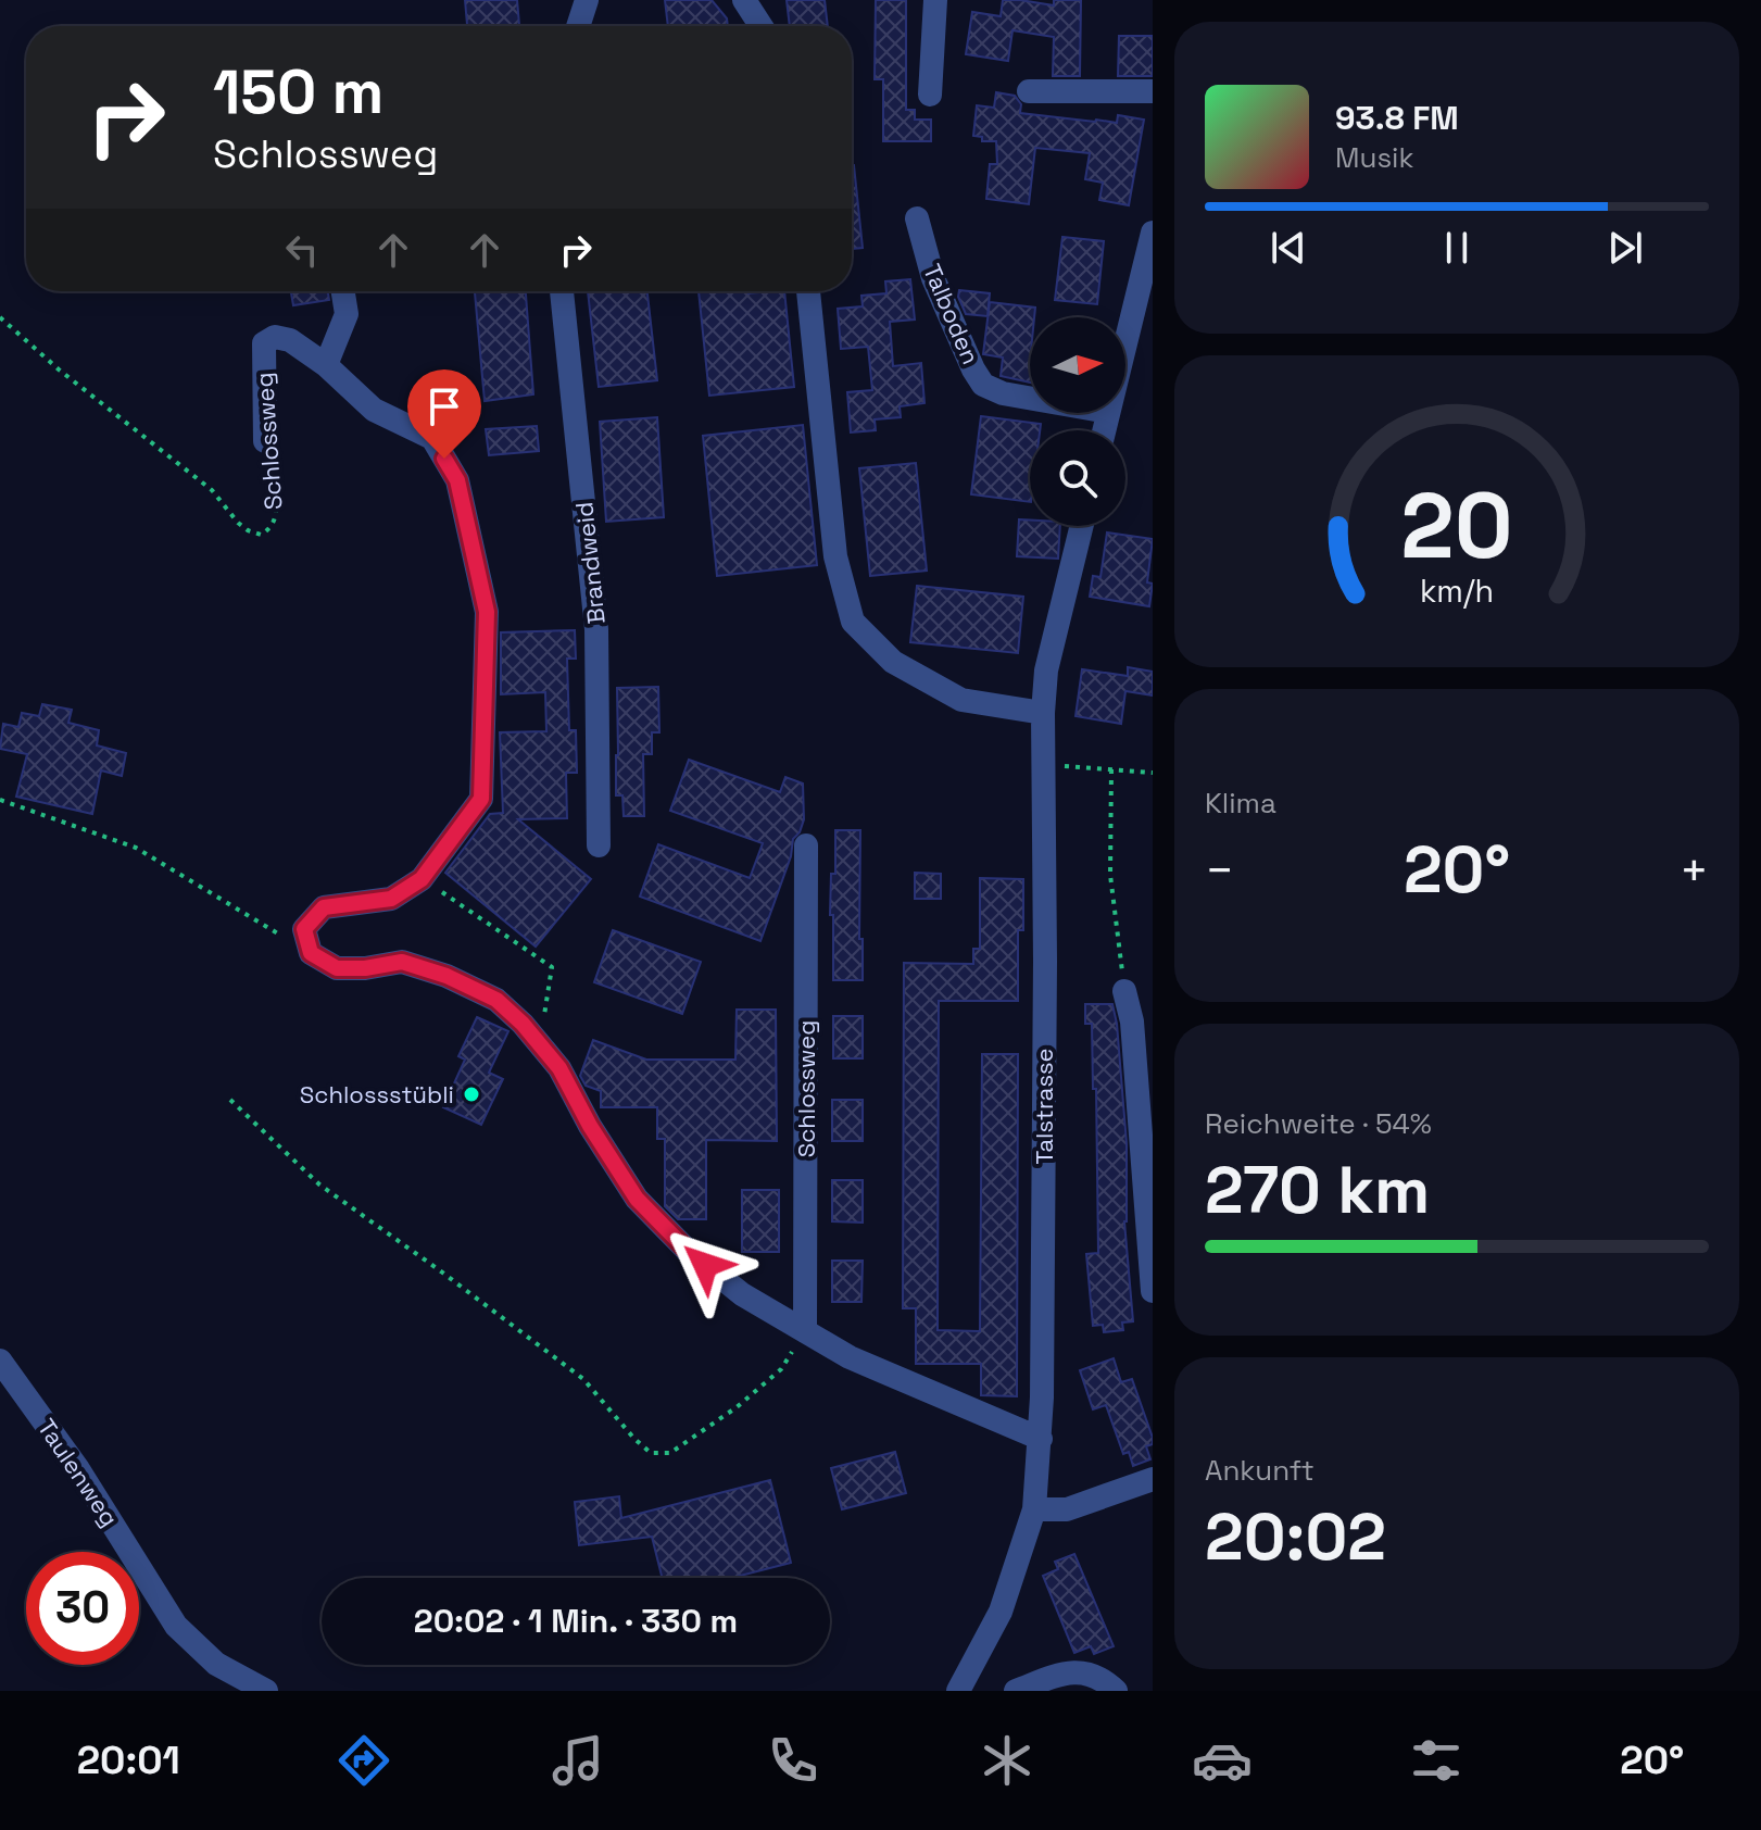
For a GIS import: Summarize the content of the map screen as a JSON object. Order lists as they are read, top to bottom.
{
  "streets": {
    "street": [
      "Talboden",
      "Schlossweg",
      "Brandweid",
      "Talstrasse",
      "Taulenweg"
    ]
  },
  "places": ["Schlossstübli"],
  "north": "right",
  "page": {
    "turn": ["150 m", "Schlossweg"],
    "song": ["93.8 FM", "Musik"],
    "tile": [
      "Klima",
      ["Reichweite · 54%", "270 km"],
      ["Ankunft", "20:02"]
    ],
    "heat": ["−", "20°", "+"],
    "limit": "30",
    "trip": "20:02 · 1 Min. · 330 m",
    "tabs": ["20:01", "20°"],
    "gauge": ["20", "km/h"]
  }
}
